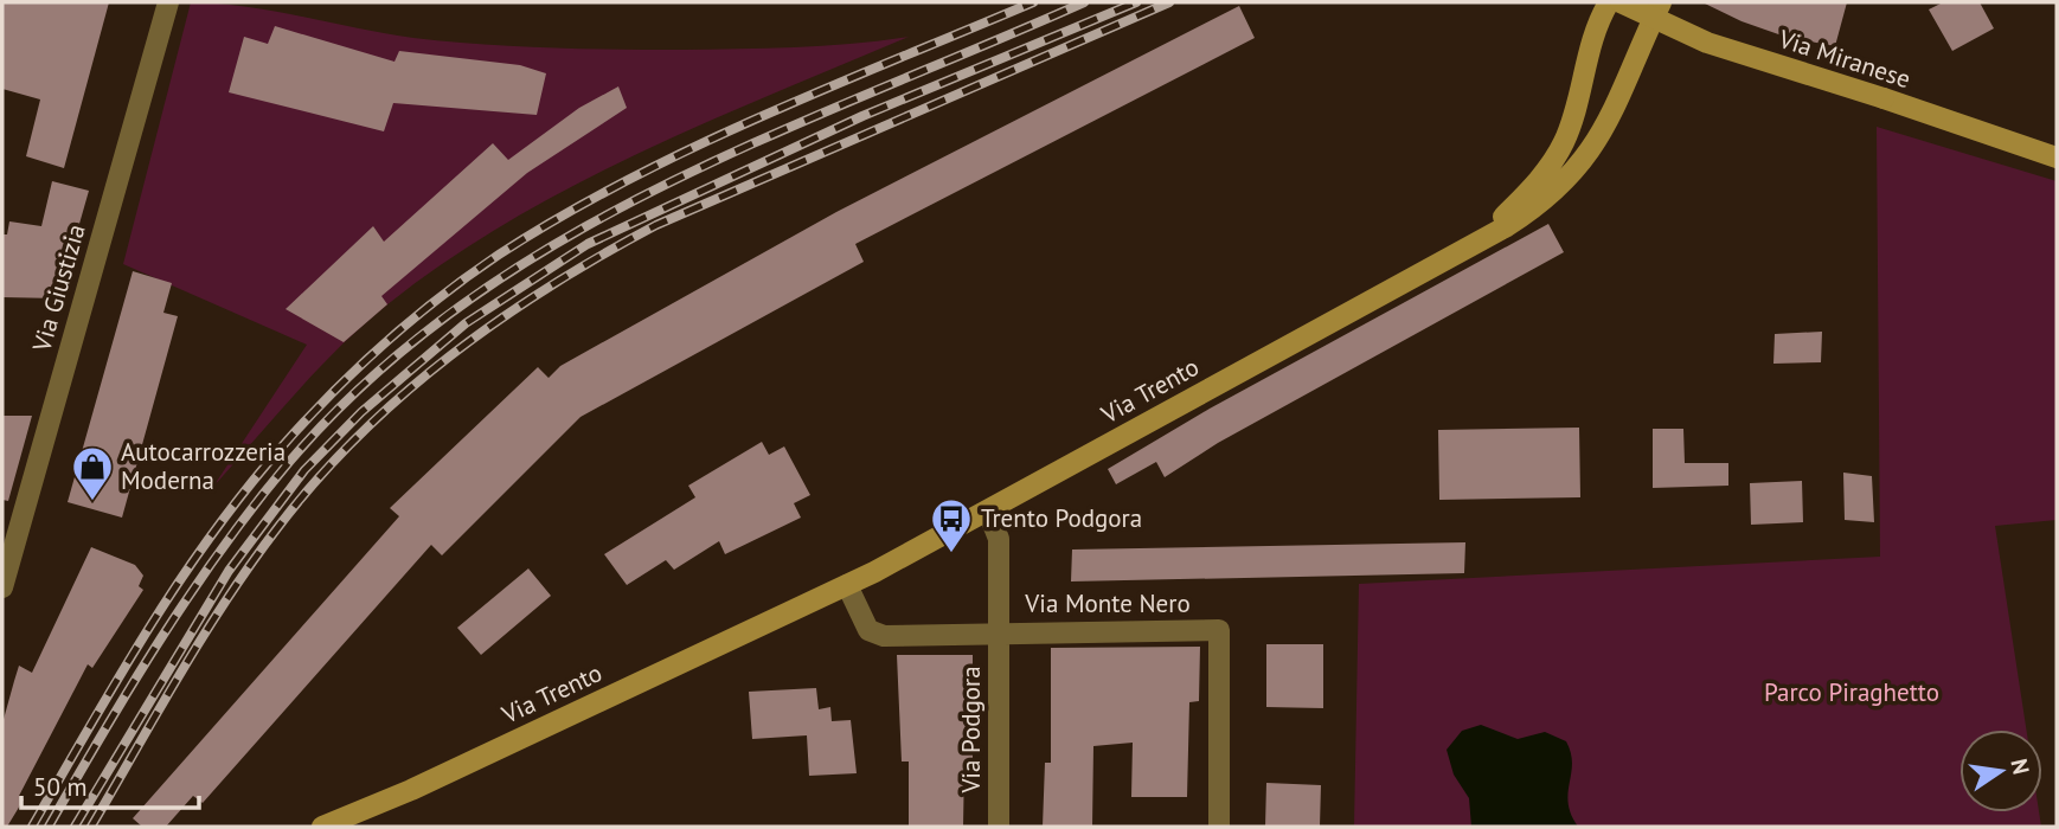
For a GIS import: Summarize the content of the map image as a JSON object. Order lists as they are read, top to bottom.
{
  "streets": {
    "street": [
      "Via Miranese",
      "Via Giustizia",
      "Via Trento",
      "Via Monte Nero",
      "Via Podgora"
    ]
  },
  "crossings": [
    ["Via Trento", "Via Podgora"],
    ["Via Monte Nero", "Via Podgora"]
  ],
  "parks": ["Parco Piraghetto"],
  "places": {
    "shop": ["Autocarrozzeria Moderna"],
    "bus stop": ["Trento Podgora"]
  },
  "scale_bar": "50 m",
  "north": "right"
}
